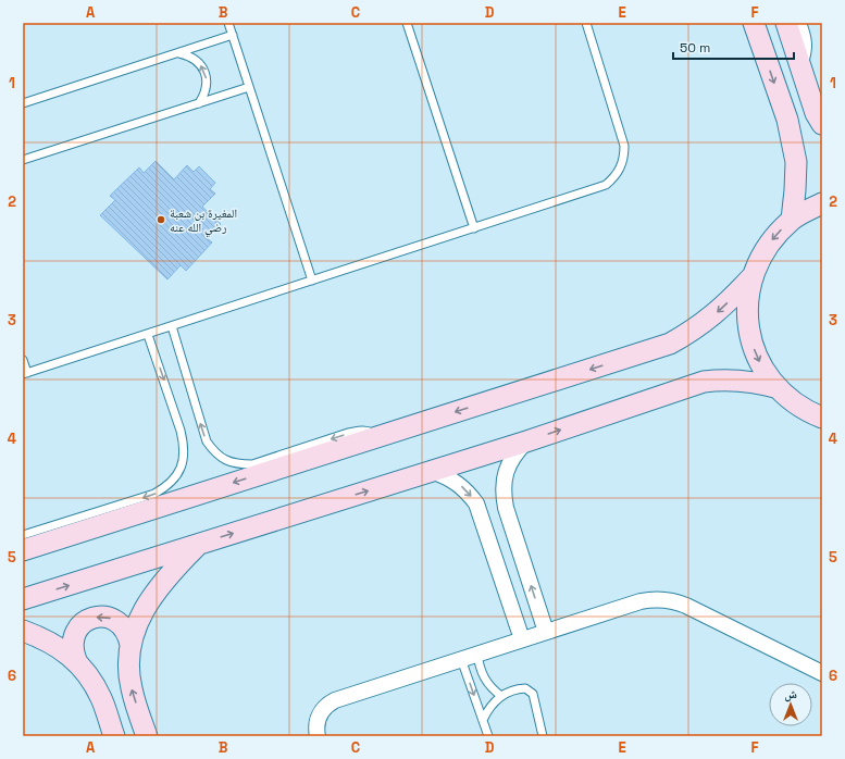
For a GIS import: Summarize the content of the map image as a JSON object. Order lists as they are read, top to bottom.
{
  "places": ["المغيرة بن شعبة رضي الله عنه"],
  "scale_bar": "50 m",
  "north": "top",
  "grid": {
    "columns": [
      "A",
      "B",
      "C",
      "D",
      "E",
      "F"
    ],
    "rows": [
      "1",
      "2",
      "3",
      "4",
      "5",
      "6"
    ]
  }
}
